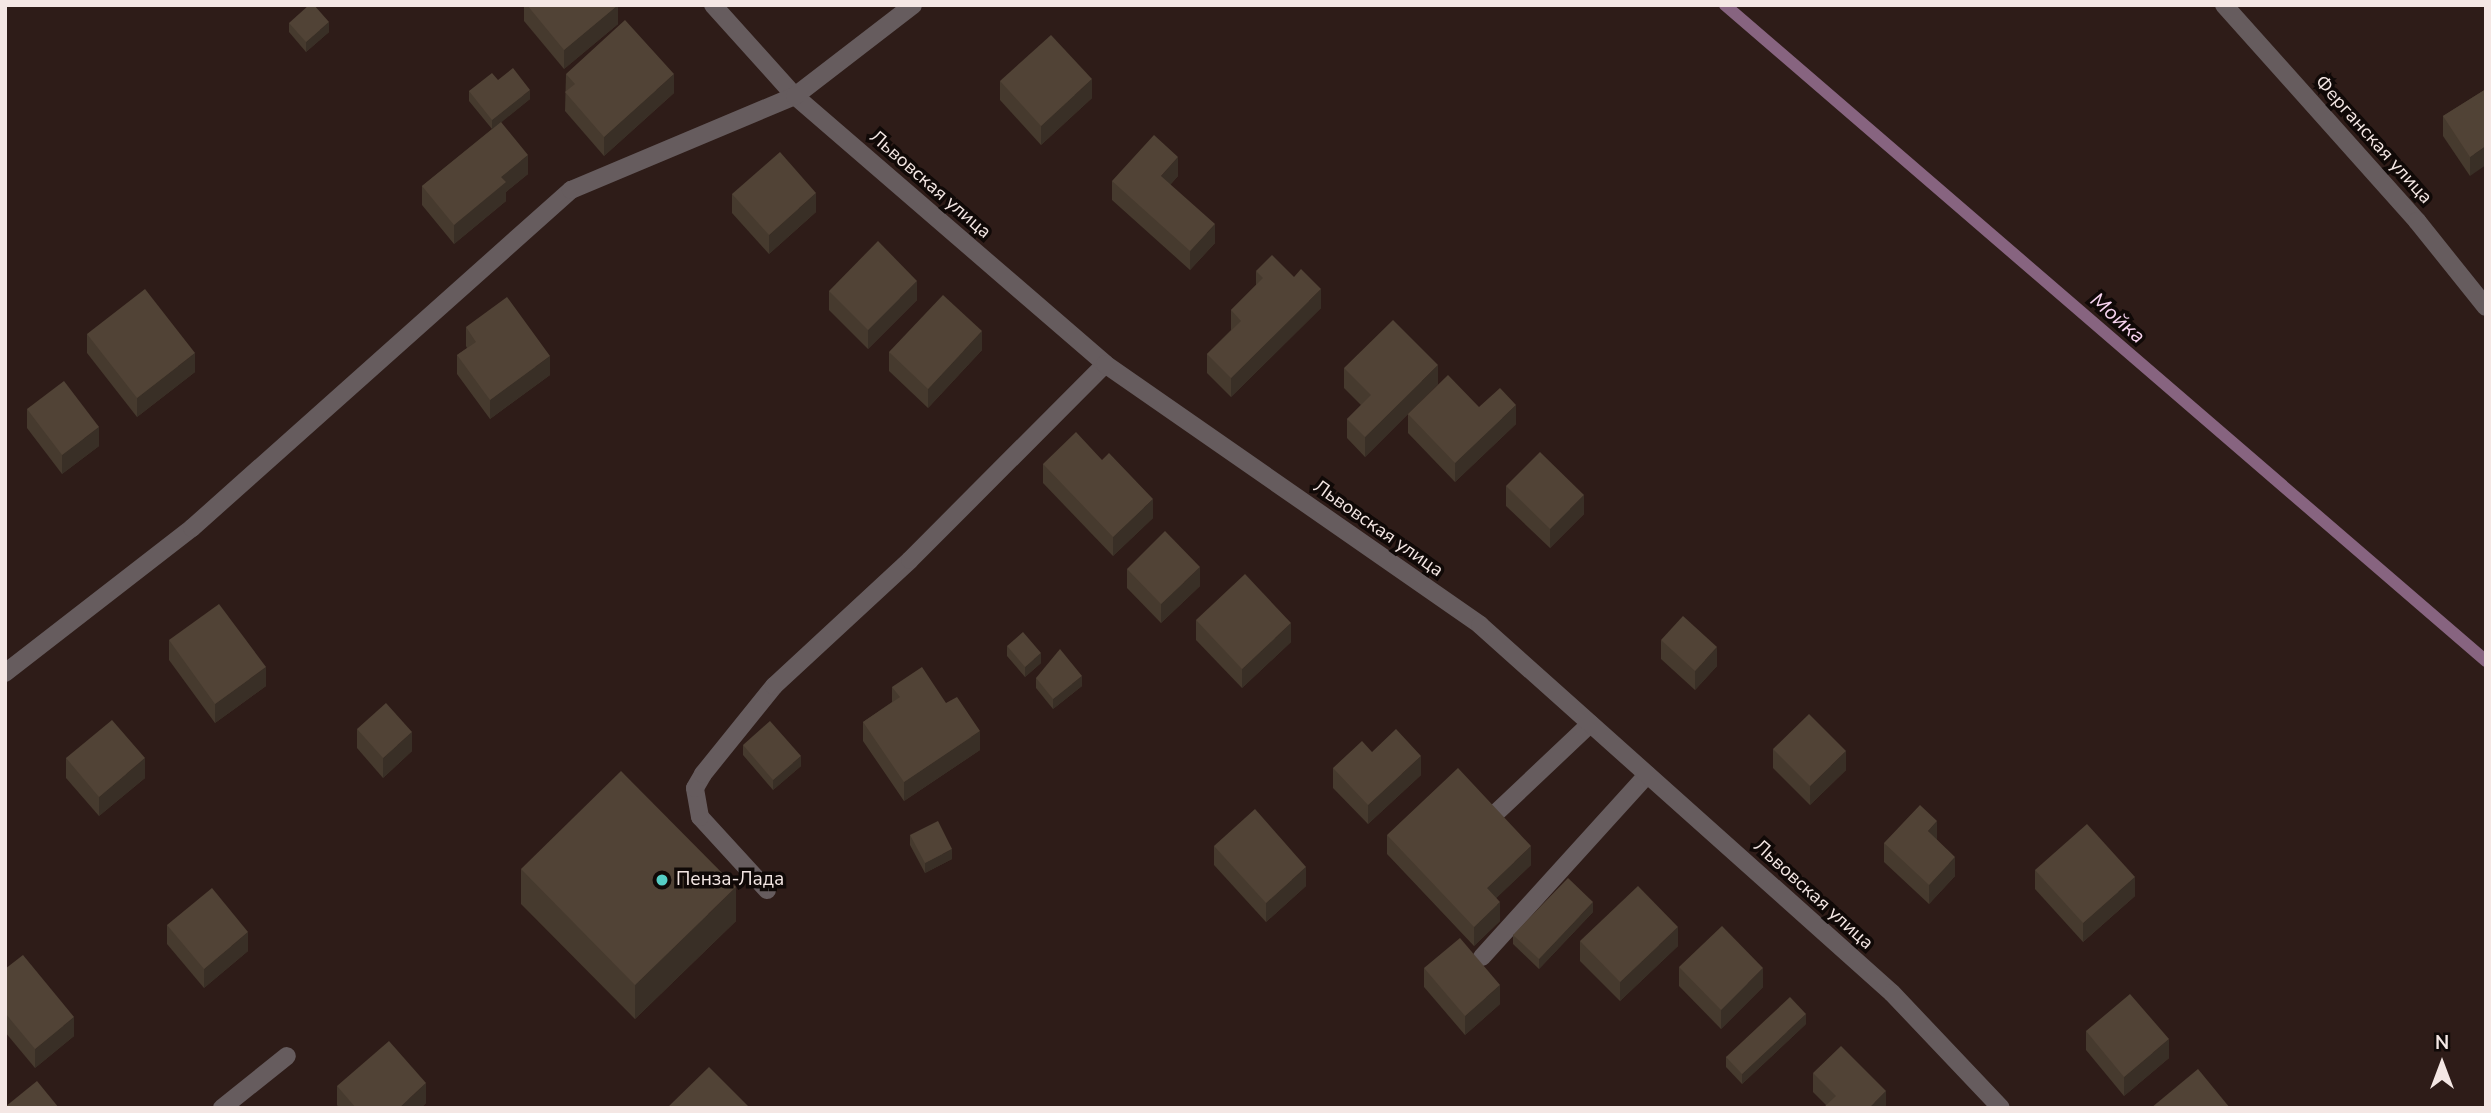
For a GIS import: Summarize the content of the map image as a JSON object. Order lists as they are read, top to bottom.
{
  "streets": {
    "street": ["Ферганская улица", "Львовская улица"]
  },
  "water": ["Мойка"],
  "places": ["Пенза-Лада"],
  "north": "top"
}
